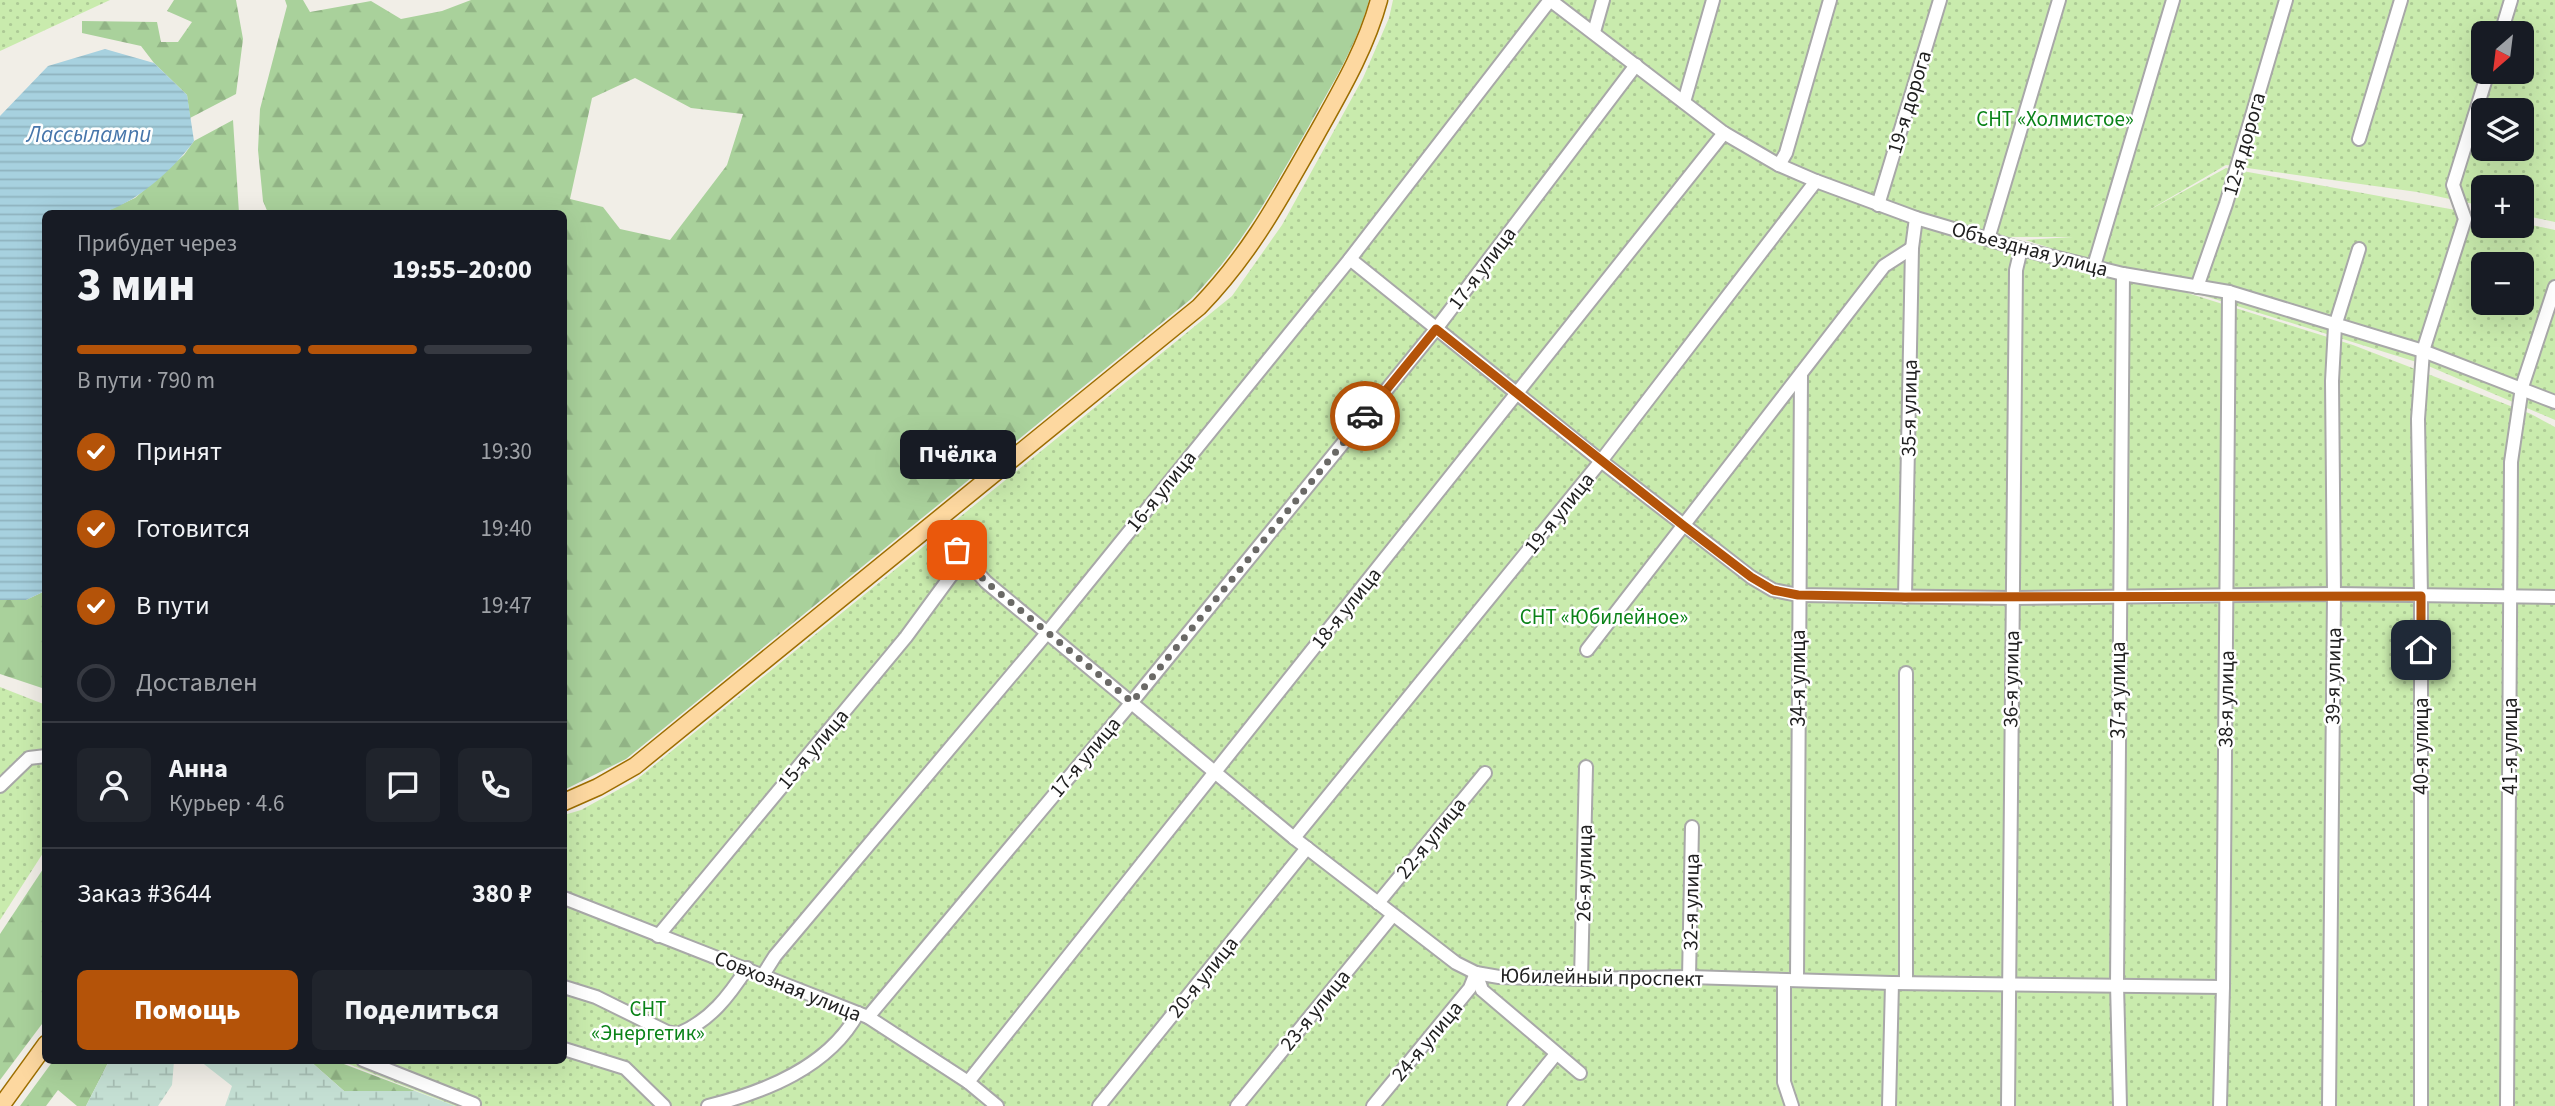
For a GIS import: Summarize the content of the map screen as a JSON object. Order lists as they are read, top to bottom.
{
  "streets": {
    "street": [
      "19-я дорога",
      "12-я дорога",
      "Объездная улица",
      "17-я улица",
      "35-я улица",
      "16-я улица",
      "19-я улица",
      "18-я улица",
      "39-я улица",
      "34-я улица",
      "36-я улица",
      "37-я улица",
      "38-я улица",
      "40-я улица",
      "41-я улица",
      "15-я улица",
      "22-я улица",
      "26-я улица",
      "32-я улица",
      "20-я улица",
      "Юбилейный проспект",
      "Совхозная улица",
      "23-я улица",
      "24-я улица"
    ]
  },
  "crossings": [
    ["19-я дорога", "Объездная улица"],
    ["12-я дорога", "Объездная улица"],
    ["Объездная улица", "17-я улица"],
    ["Объездная улица", "35-я улица"],
    ["Объездная улица", "16-я улица"],
    ["Объездная улица", "19-я улица"],
    ["Объездная улица", "18-я улица"],
    ["Объездная улица", "39-я улица"],
    ["Объездная улица", "36-я улица"],
    ["Объездная улица", "37-я улица"],
    ["Объездная улица", "38-я улица"],
    ["Объездная улица", "40-я улица"],
    ["Объездная улица", "41-я улица"],
    ["17-я улица", "Юбилейный проспект"],
    ["17-я улица", "Совхозная улица"],
    ["16-я улица", "Юбилейный проспект"],
    ["16-я улица", "Совхозная улица"],
    ["19-я улица", "Юбилейный проспект"],
    ["18-я улица", "Юбилейный проспект"],
    ["18-я улица", "Совхозная улица"],
    ["34-я улица", "Юбилейный проспект"],
    ["36-я улица", "Юбилейный проспект"],
    ["37-я улица", "Юбилейный проспект"],
    ["38-я улица", "Юбилейный проспект"],
    ["15-я улица", "Юбилейный проспект"],
    ["15-я улица", "Совхозная улица"],
    ["22-я улица", "Юбилейный проспект"],
    ["26-я улица", "Юбилейный проспект"],
    ["32-я улица", "Юбилейный проспект"],
    ["20-я улица", "Юбилейный проспект"],
    ["Юбилейный проспект", "23-я улица"],
    ["Юбилейный проспект", "24-я улица"]
  ],
  "water": ["Лассылампи"],
  "parks": ["СНТ «Холмистое»", "СНТ «Юбилейное»", "СНТ «Энергетик»"],
  "places": ["Пчёлка"],
  "north": "bottom left",
  "page": {
    "map_buttons": ["+", "−"],
    "heading": ["3 мин", "Прибудет через", "19:55–20:00"],
    "panel": [
      "Анна",
      "Курьер · 4.6",
      "Заказ #3644",
      "380 ₽"
    ],
    "bar": "В пути · 790 m",
    "list": [
      ["Принят", "19:30"],
      ["Готовится", "19:40"],
      ["В пути", "19:47"],
      "Доставлен"
    ],
    "bubble": "Пчёлка",
    "buttons": ["Помощь", "Поделиться"]
  }
}
